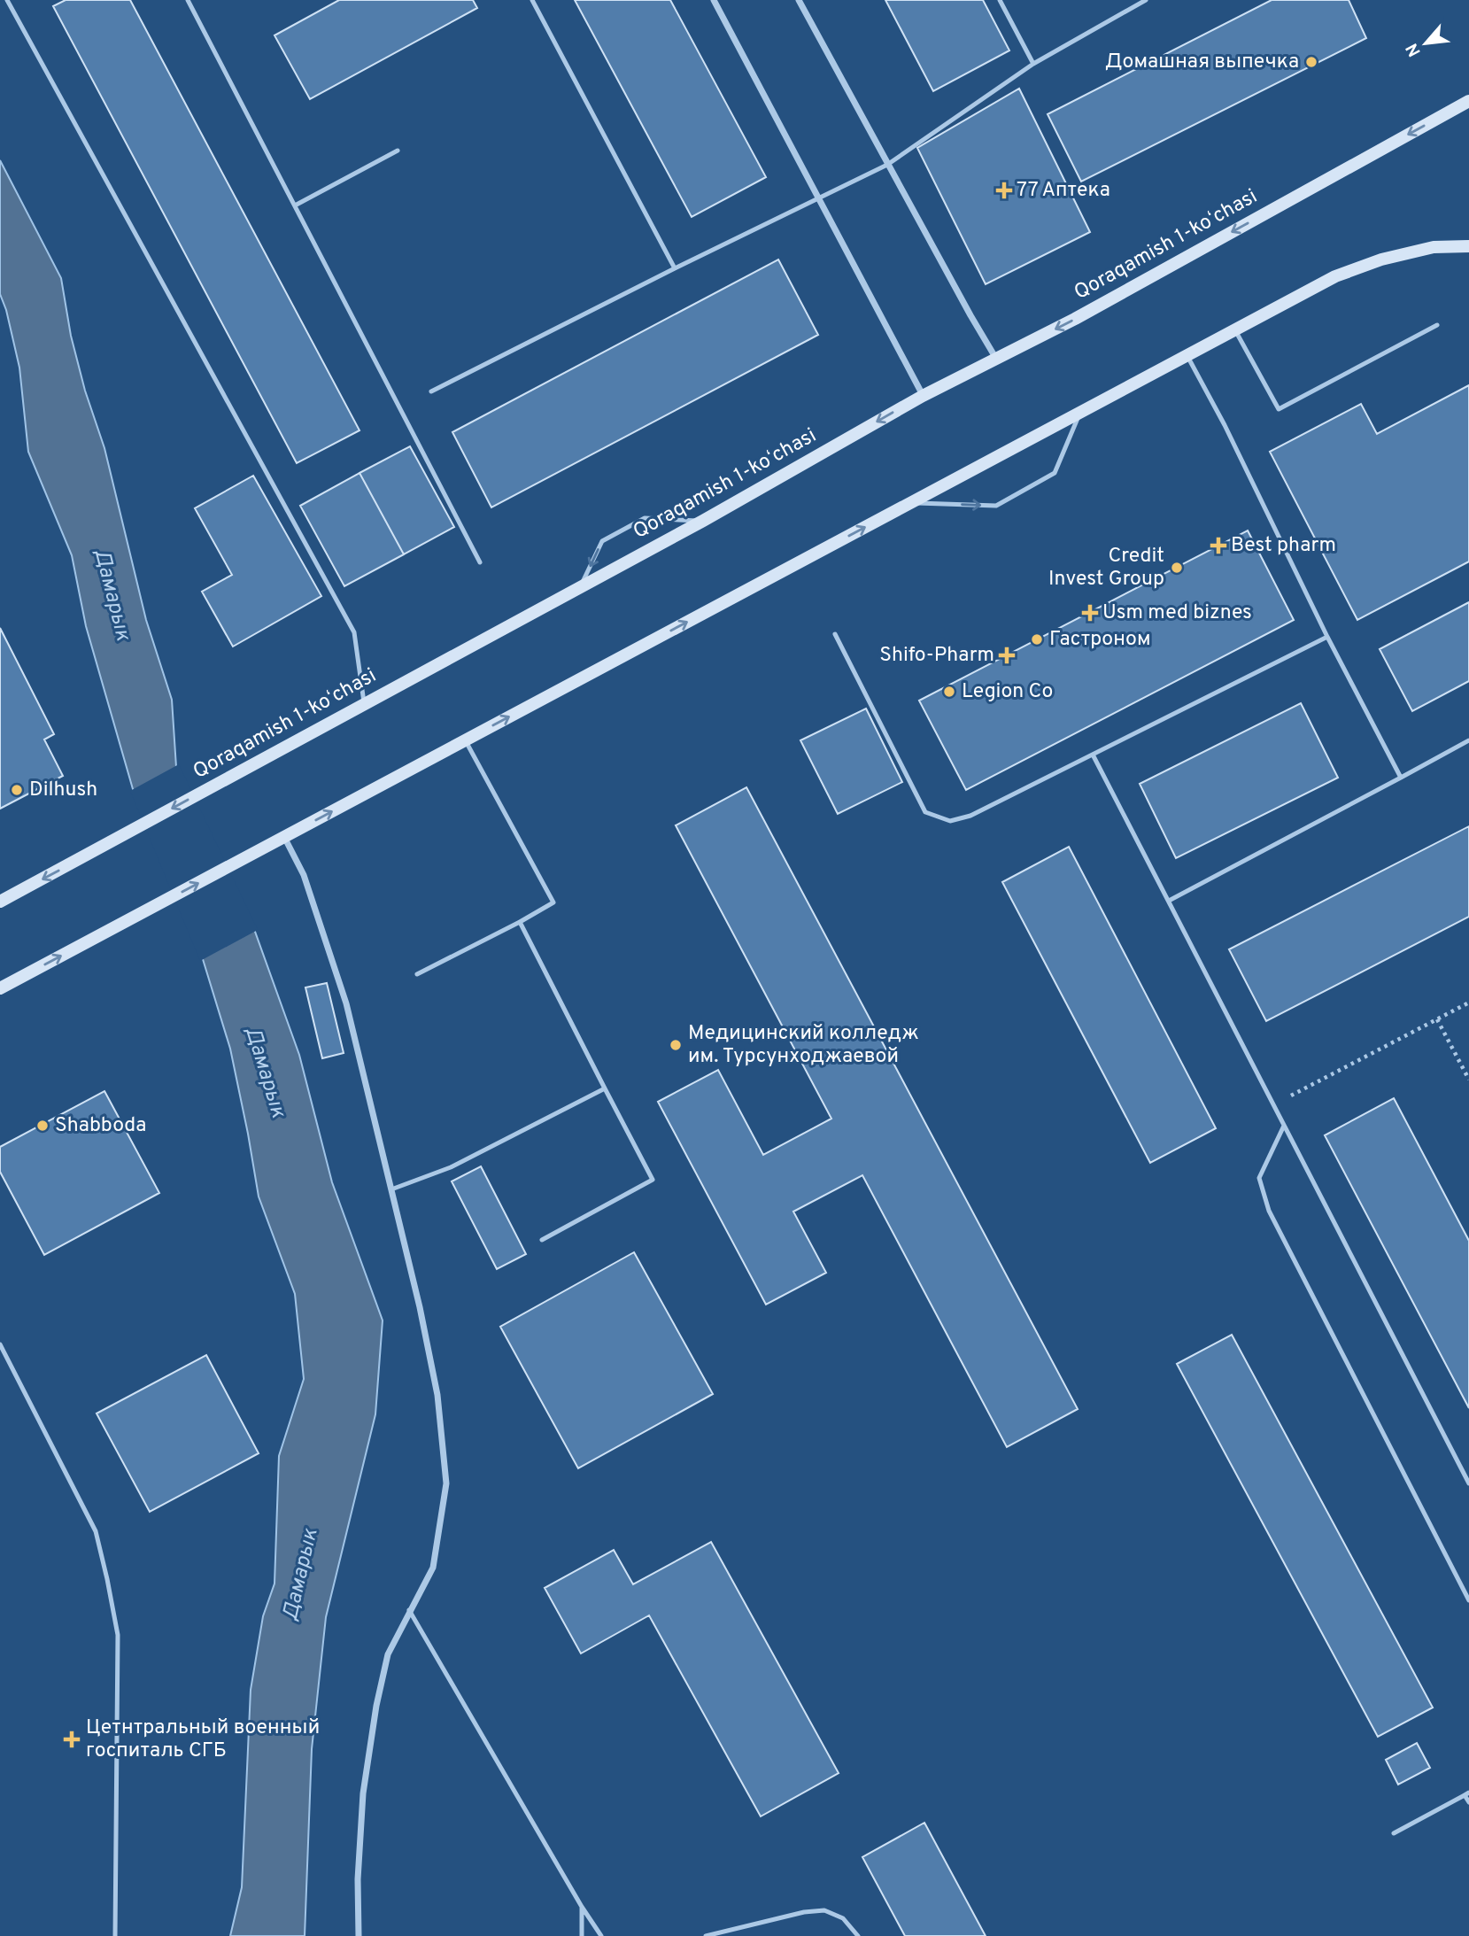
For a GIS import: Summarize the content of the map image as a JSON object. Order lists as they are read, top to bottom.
{
  "streets": {
    "main road": ["Qoraqamish 1-koʻchasi"]
  },
  "water": ["Дамарык"],
  "places": {
    "other": [
      "Домашная выпечка",
      "Сredit Invest Group",
      "Гастроном",
      "Legion Co",
      "Dilhush",
      "Медицинский колледж им. Турсунходжаевой",
      "Shabboda"
    ],
    "health": [
      "77 Аптека",
      "Best pharm",
      "Usm med biznes",
      "Shifo-Pharm",
      "Цетнтральный военный госпиталь СГБ"
    ]
  },
  "north": "bottom left"
}
